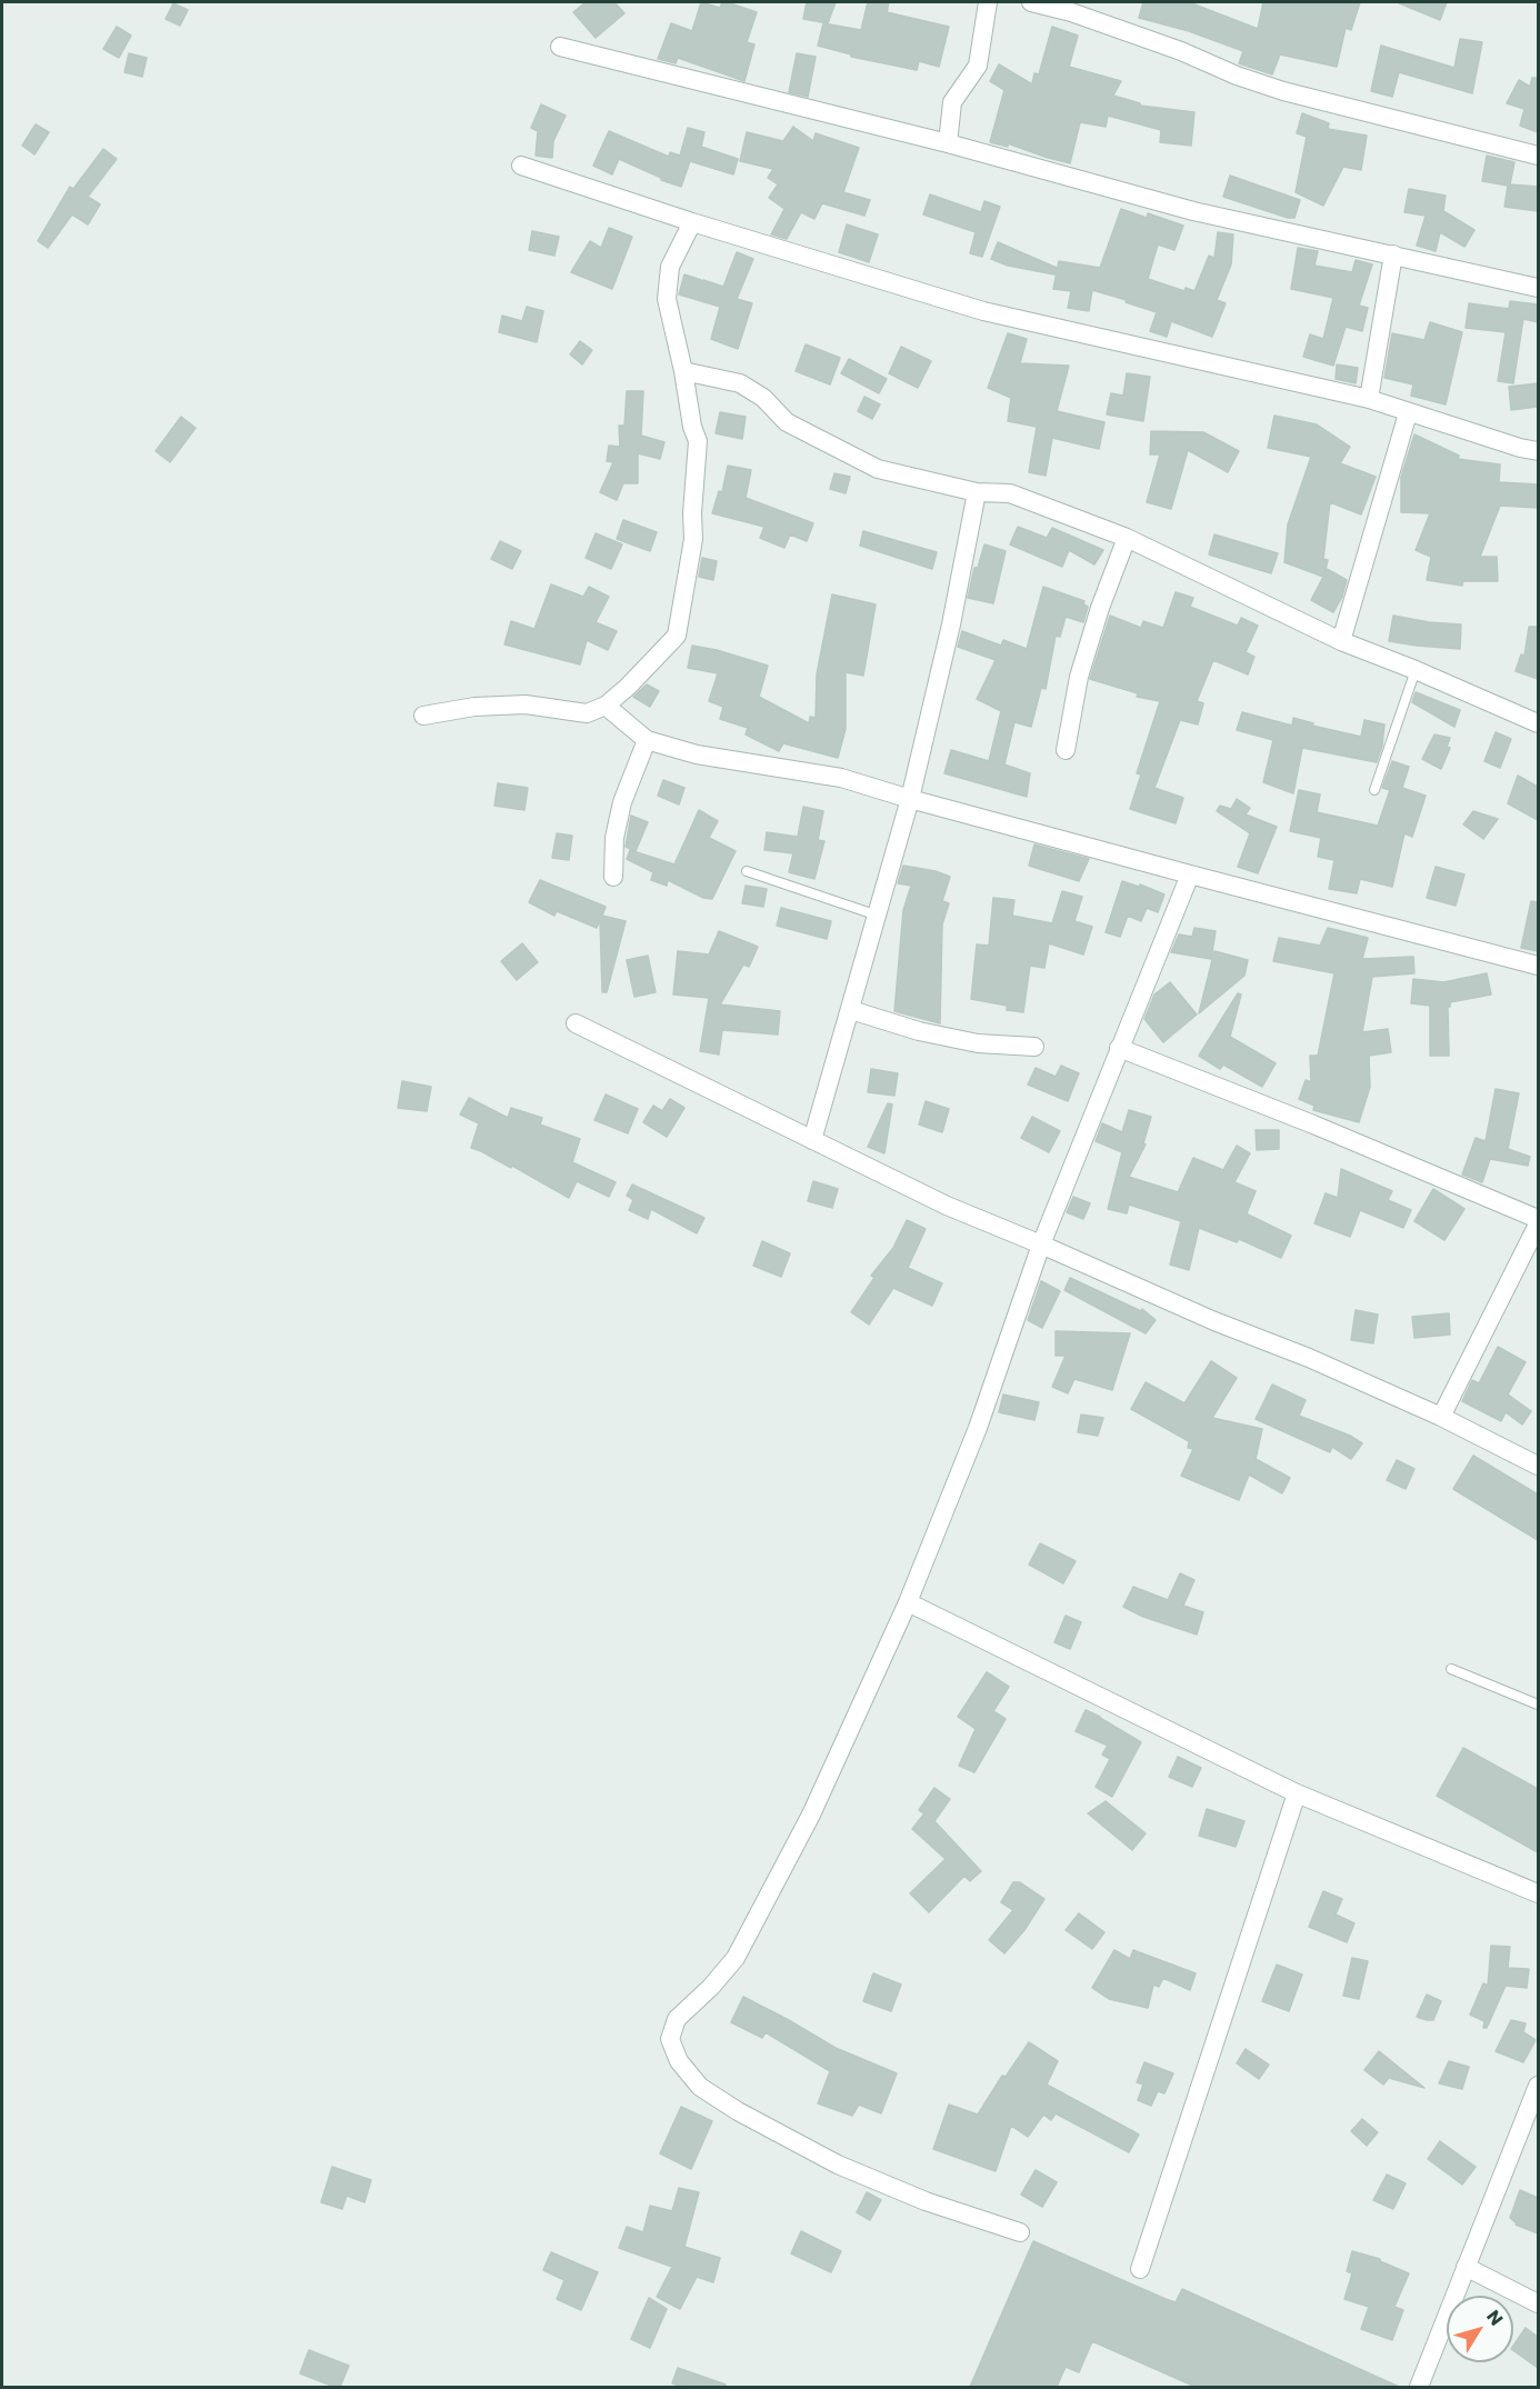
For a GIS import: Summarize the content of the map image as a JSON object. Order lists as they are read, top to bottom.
{
  "north": "top right"
}
